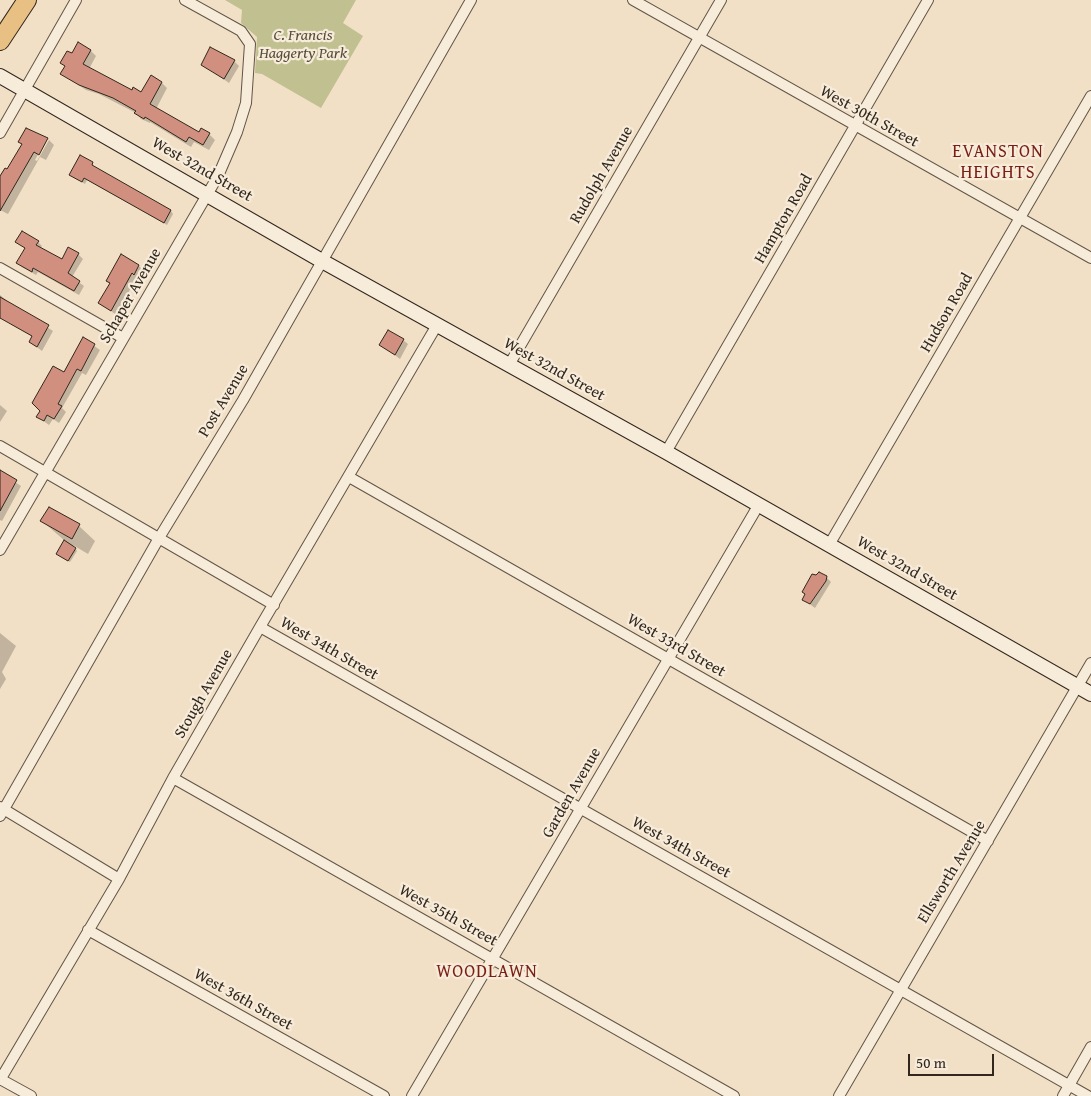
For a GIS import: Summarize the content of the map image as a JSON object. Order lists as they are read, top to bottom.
{
  "streets": {
    "street": [
      "West 30th Street",
      "West 32nd Street",
      "Rudolph Avenue",
      "Hampton Road",
      "Schaper Avenue",
      "Hudson Road",
      "Post Avenue",
      "West 33rd Street",
      "West 34th Street",
      "Stough Avenue",
      "Garden Avenue",
      "Ellsworth Avenue",
      "West 35th Street",
      "West 36th Street"
    ]
  },
  "crossings": [
    ["West 30th Street", "Rudolph Avenue"],
    ["West 30th Street", "Hampton Road"],
    ["West 30th Street", "Hudson Road"],
    ["West 32nd Street", "Rudolph Avenue"],
    ["West 32nd Street", "Hampton Road"],
    ["West 32nd Street", "Schaper Avenue"],
    ["West 32nd Street", "Hudson Road"],
    ["West 32nd Street", "Post Avenue"],
    ["West 32nd Street", "Stough Avenue"],
    ["West 32nd Street", "Garden Avenue"],
    ["West 32nd Street", "Ellsworth Avenue"],
    ["Schaper Avenue", "West 34th Street"],
    ["Post Avenue", "West 34th Street"],
    ["West 33rd Street", "Stough Avenue"],
    ["West 33rd Street", "Garden Avenue"],
    ["West 33rd Street", "Ellsworth Avenue"],
    ["West 34th Street", "Stough Avenue"],
    ["West 34th Street", "Garden Avenue"],
    ["West 34th Street", "Ellsworth Avenue"],
    ["Stough Avenue", "West 35th Street"],
    ["Stough Avenue", "West 36th Street"],
    ["Garden Avenue", "West 35th Street"]
  ],
  "districts": ["EVANSTON HEIGHTS", "WOODLAWN"],
  "parks": ["C. Francis Haggerty Park"],
  "scale_bar": "50 m"
}
